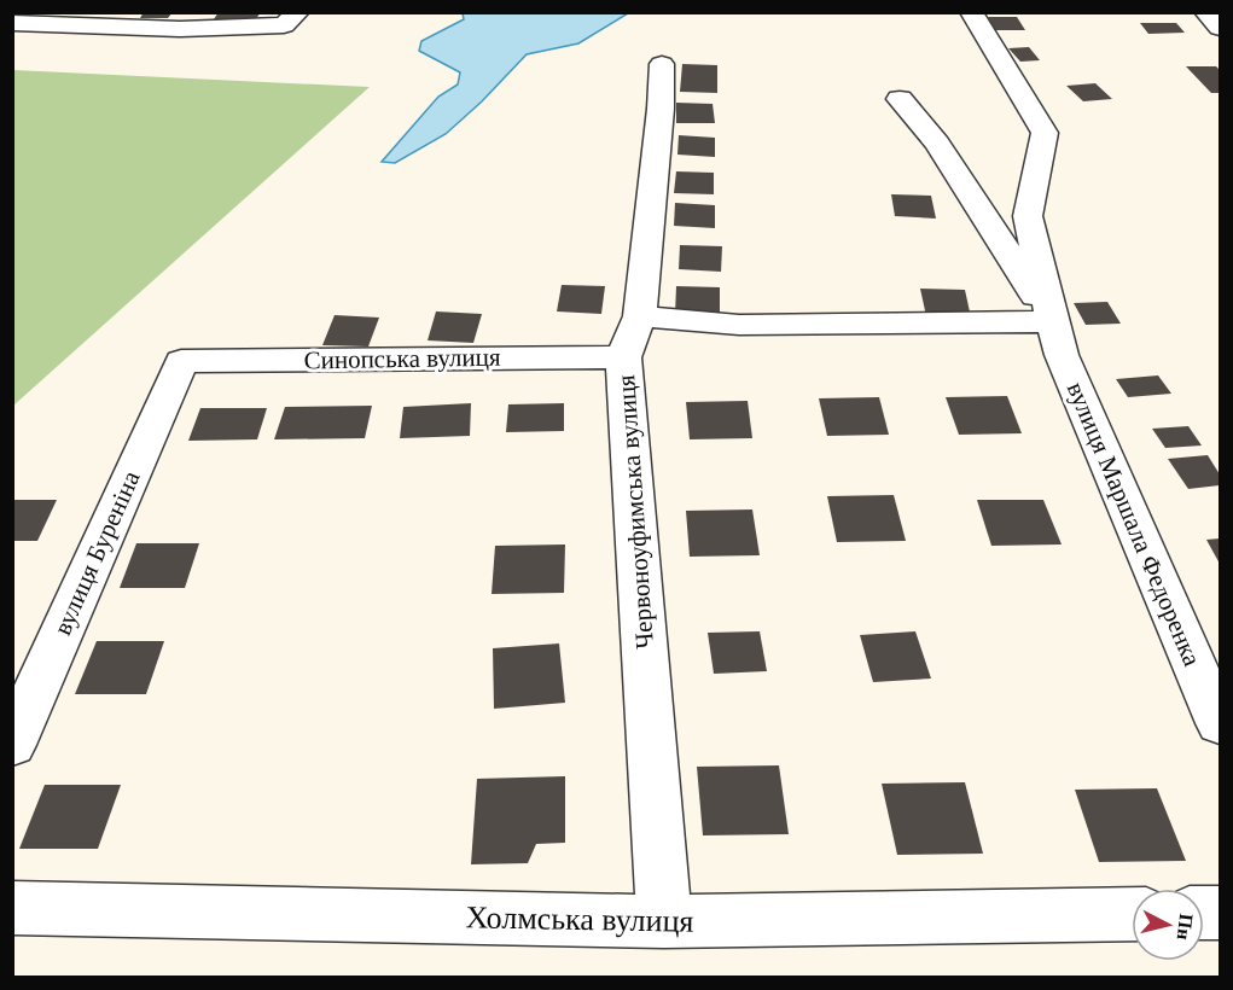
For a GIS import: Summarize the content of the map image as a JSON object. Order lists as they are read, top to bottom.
{
  "streets": {
    "street": [
      "Синопська вулиця",
      "Червоноуфимська вулиця",
      "вулиця Маршала Федоренка",
      "вулиця Буреніна",
      "Холмська вулиця"
    ]
  },
  "crossings": [
    ["Синопська вулиця", "Червоноуфимська вулиця"],
    ["Синопська вулиця", "вулиця Буреніна"],
    ["Червоноуфимська вулиця", "Холмська вулиця"]
  ],
  "north": "right"
}
